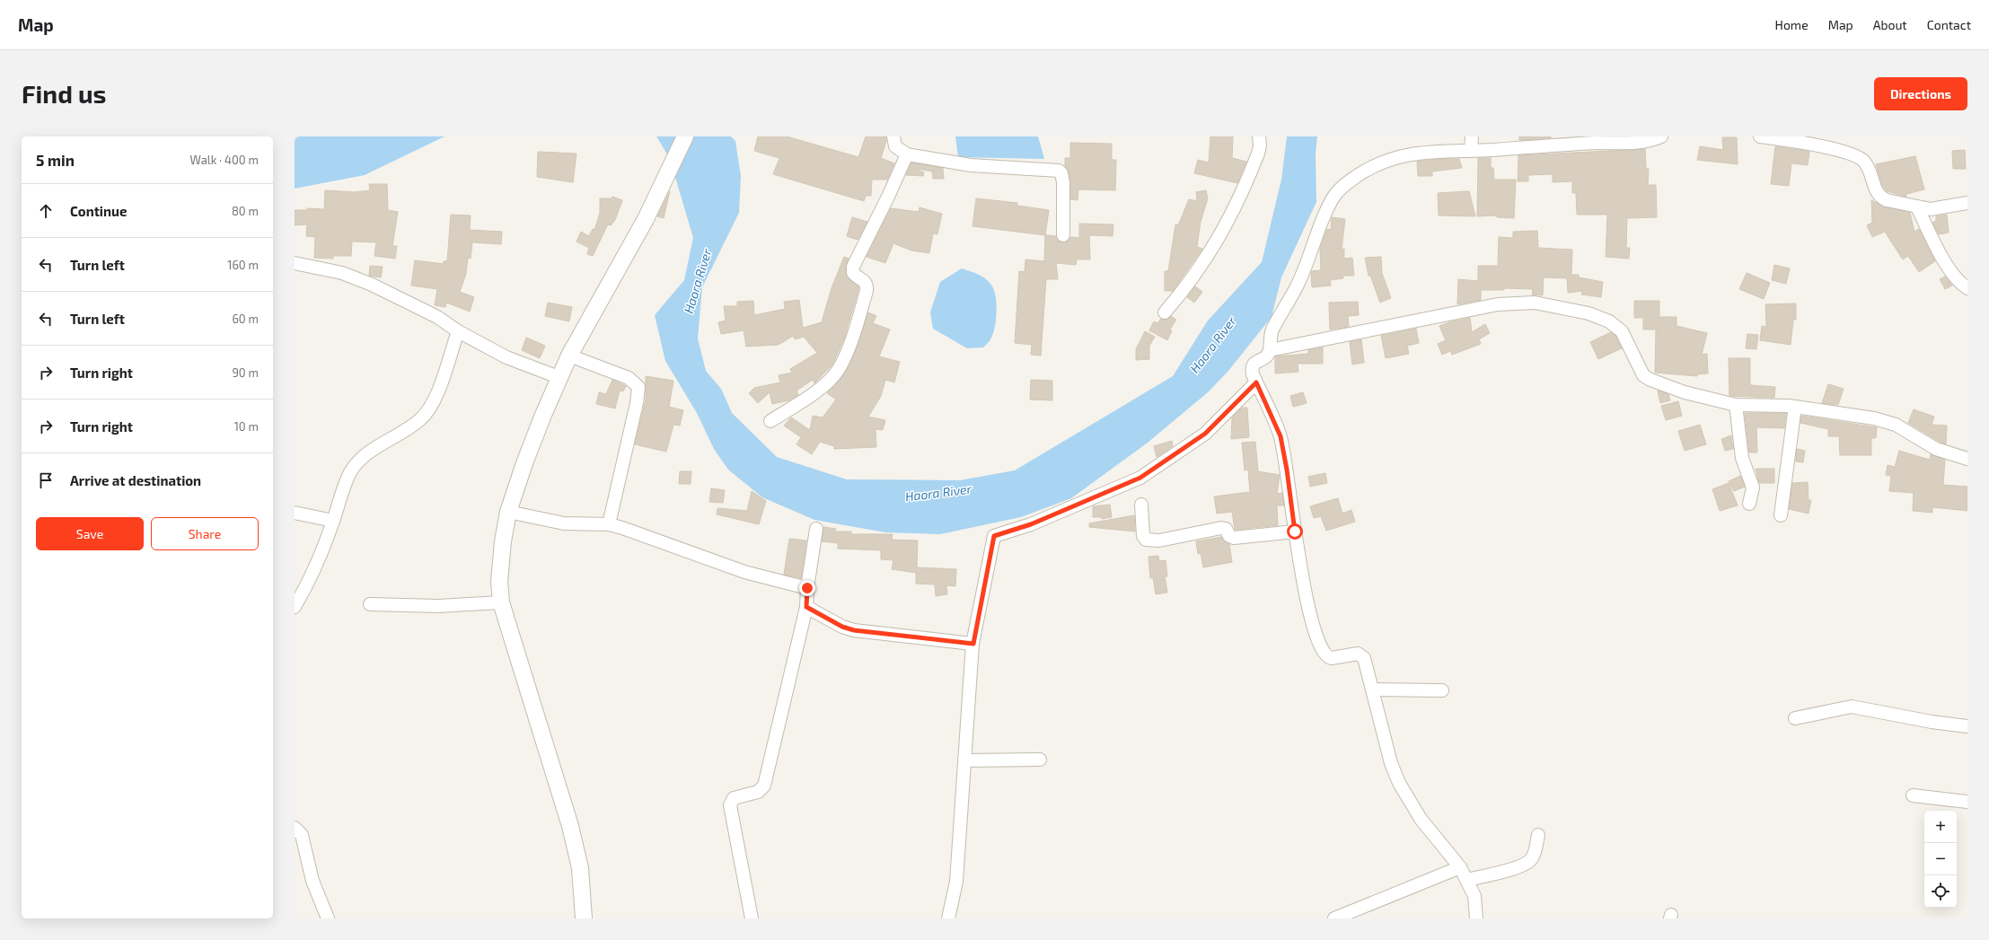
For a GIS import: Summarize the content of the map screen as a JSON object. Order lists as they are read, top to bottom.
{
  "water": ["Haora River"],
  "page": {
    "header": "Map",
    "nav": [
      "Home",
      "Map",
      "About",
      "Contact"
    ],
    "buttons": [
      "Directions",
      ["Save", "Share"]
    ],
    "title": "Find us",
    "heading": ["5 min", "Walk · 400 m"],
    "list": [
      ["Continue", "80 m"],
      ["Turn left", "160 m"],
      ["Turn left", "60 m"],
      ["Turn right", "90 m"],
      ["Turn right", "10 m"],
      "Arrive at destination"
    ],
    "map_buttons": ["+", "−"]
  }
}
